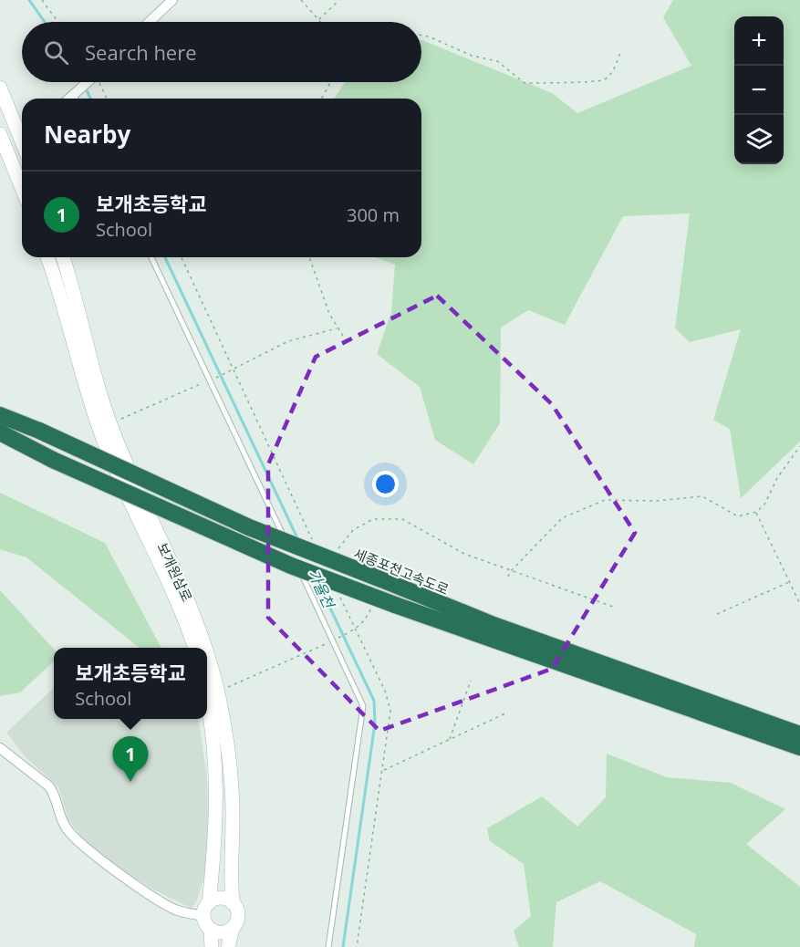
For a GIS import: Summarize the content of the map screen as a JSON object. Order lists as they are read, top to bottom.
{
  "streets": {
    "highway": ["세종포천고속도로"],
    "main road": ["보개원삼로"]
  },
  "water": ["가율천"],
  "page": {
    "map_buttons": ["+", "−"],
    "search": "Search here",
    "heading": "Nearby",
    "list": [
      {
        "mark": "1",
        "name": "보개초등학교",
        "note": "School",
        "value": "300 m"
      }
    ],
    "popup": ["보개초등학교", "School"],
    "pins": "1"
  }
}
